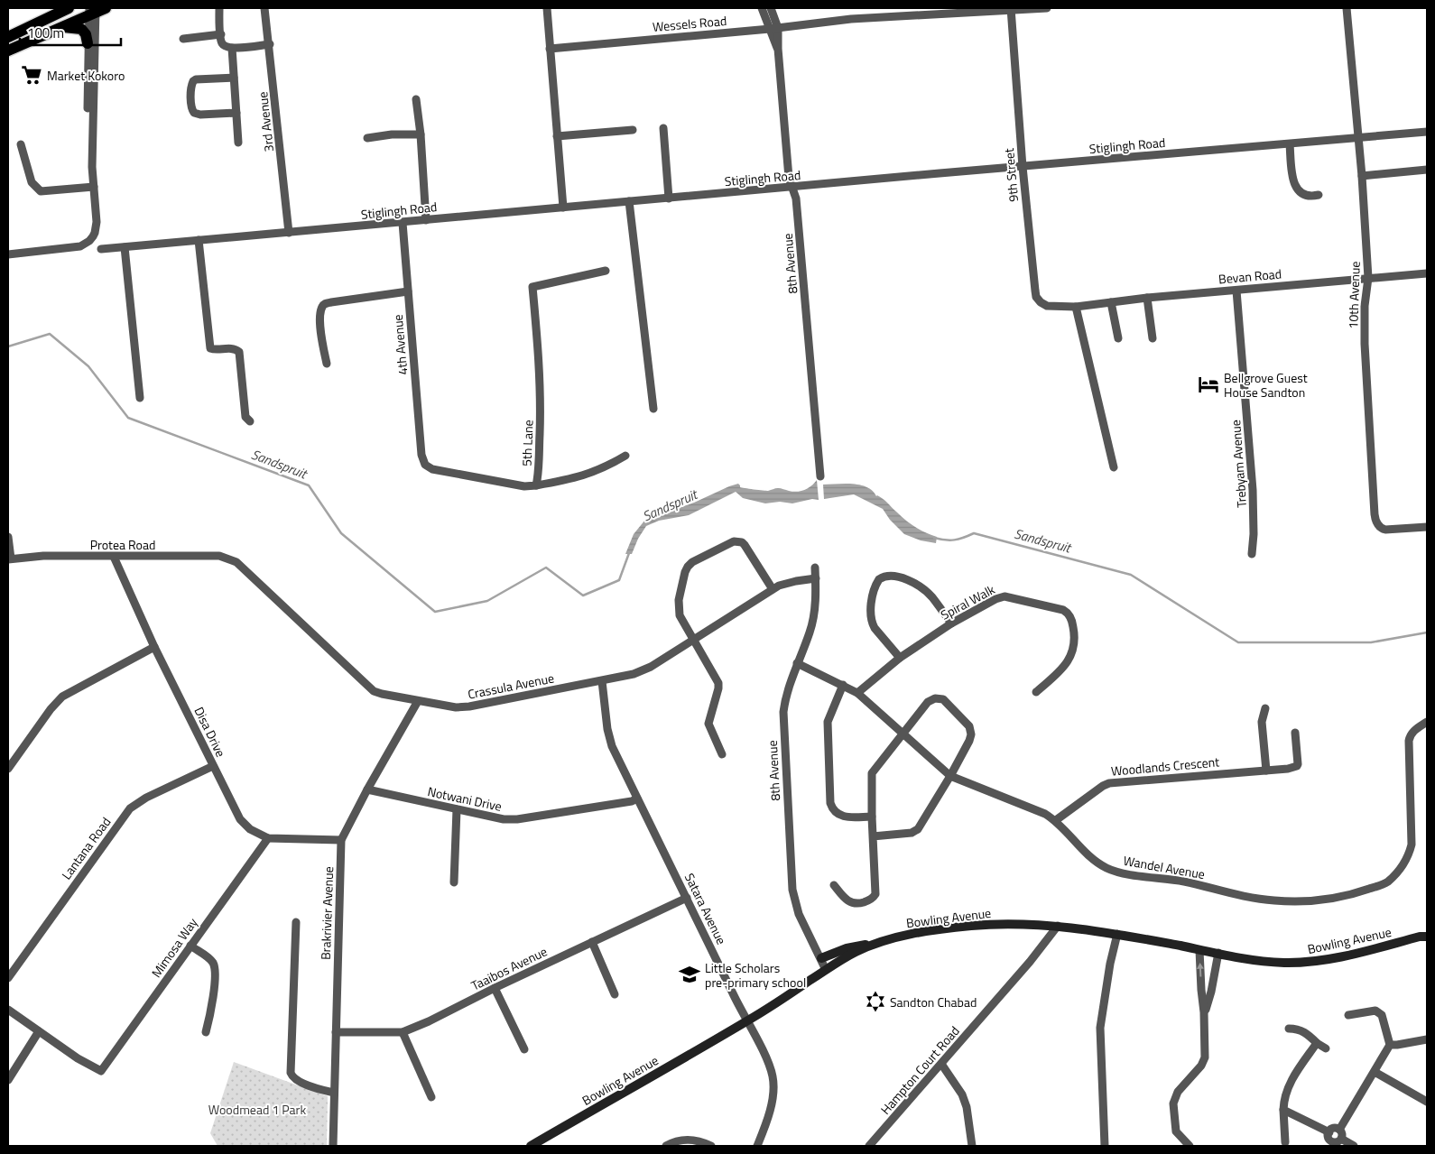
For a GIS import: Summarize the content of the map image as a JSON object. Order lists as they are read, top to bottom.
{
  "streets": {
    "main road": ["Bowling Avenue"],
    "street": [
      "Wessels Road",
      "3rd Avenue",
      "Stiglingh Road",
      "9th Street",
      "8th Avenue",
      "Bevan Road",
      "10th Avenue",
      "4th Avenue",
      "5th Lane",
      "Trebyam Avenue",
      "Protea Road",
      "Spiral Walk",
      "Crassula Avenue",
      "Disa Drive",
      "Woodlands Crescent",
      "Notwani Drive",
      "Lantana Road",
      "Wandel Avenue",
      "Satara Avenue",
      "Brakrivier Avenue",
      "Mimosa Way",
      "Taaibos Avenue",
      "Hampton Court Road"
    ]
  },
  "crossings": [
    ["Wessels Road", "9th Street"],
    ["Wessels Road", "8th Avenue"],
    ["3rd Avenue", "Stiglingh Road"],
    ["Stiglingh Road", "9th Street"],
    ["Stiglingh Road", "8th Avenue"],
    ["Stiglingh Road", "10th Avenue"],
    ["Stiglingh Road", "4th Avenue"],
    ["9th Street", "Bevan Road"],
    ["8th Avenue", "Crassula Avenue"],
    ["8th Avenue", "Wandel Avenue"],
    ["8th Avenue", "Bowling Avenue"],
    ["Bevan Road", "10th Avenue"],
    ["Bevan Road", "Trebyam Avenue"],
    ["4th Avenue", "5th Lane"],
    ["Protea Road", "Crassula Avenue"],
    ["Protea Road", "Disa Drive"],
    ["Spiral Walk", "Wandel Avenue"],
    ["Crassula Avenue", "Satara Avenue"],
    ["Crassula Avenue", "Brakrivier Avenue"],
    ["Disa Drive", "Lantana Road"],
    ["Disa Drive", "Mimosa Way"],
    ["Woodlands Crescent", "Wandel Avenue"],
    ["Notwani Drive", "Satara Avenue"],
    ["Notwani Drive", "Brakrivier Avenue"],
    ["Satara Avenue", "Bowling Avenue"],
    ["Satara Avenue", "Taaibos Avenue"],
    ["Brakrivier Avenue", "Taaibos Avenue"],
    ["Bowling Avenue", "Hampton Court Road"]
  ],
  "water": ["Sandspruit"],
  "parks": ["Woodmead 1 Park"],
  "places": {
    "supermarket": ["Market Kokoro"],
    "hotel": ["Bellgrove Guest House Sandton"],
    "school or university": ["Little Scholars pre-primary school"],
    "synagogue": ["Sandton Chabad"]
  },
  "scale_bar": "100 m"
}
